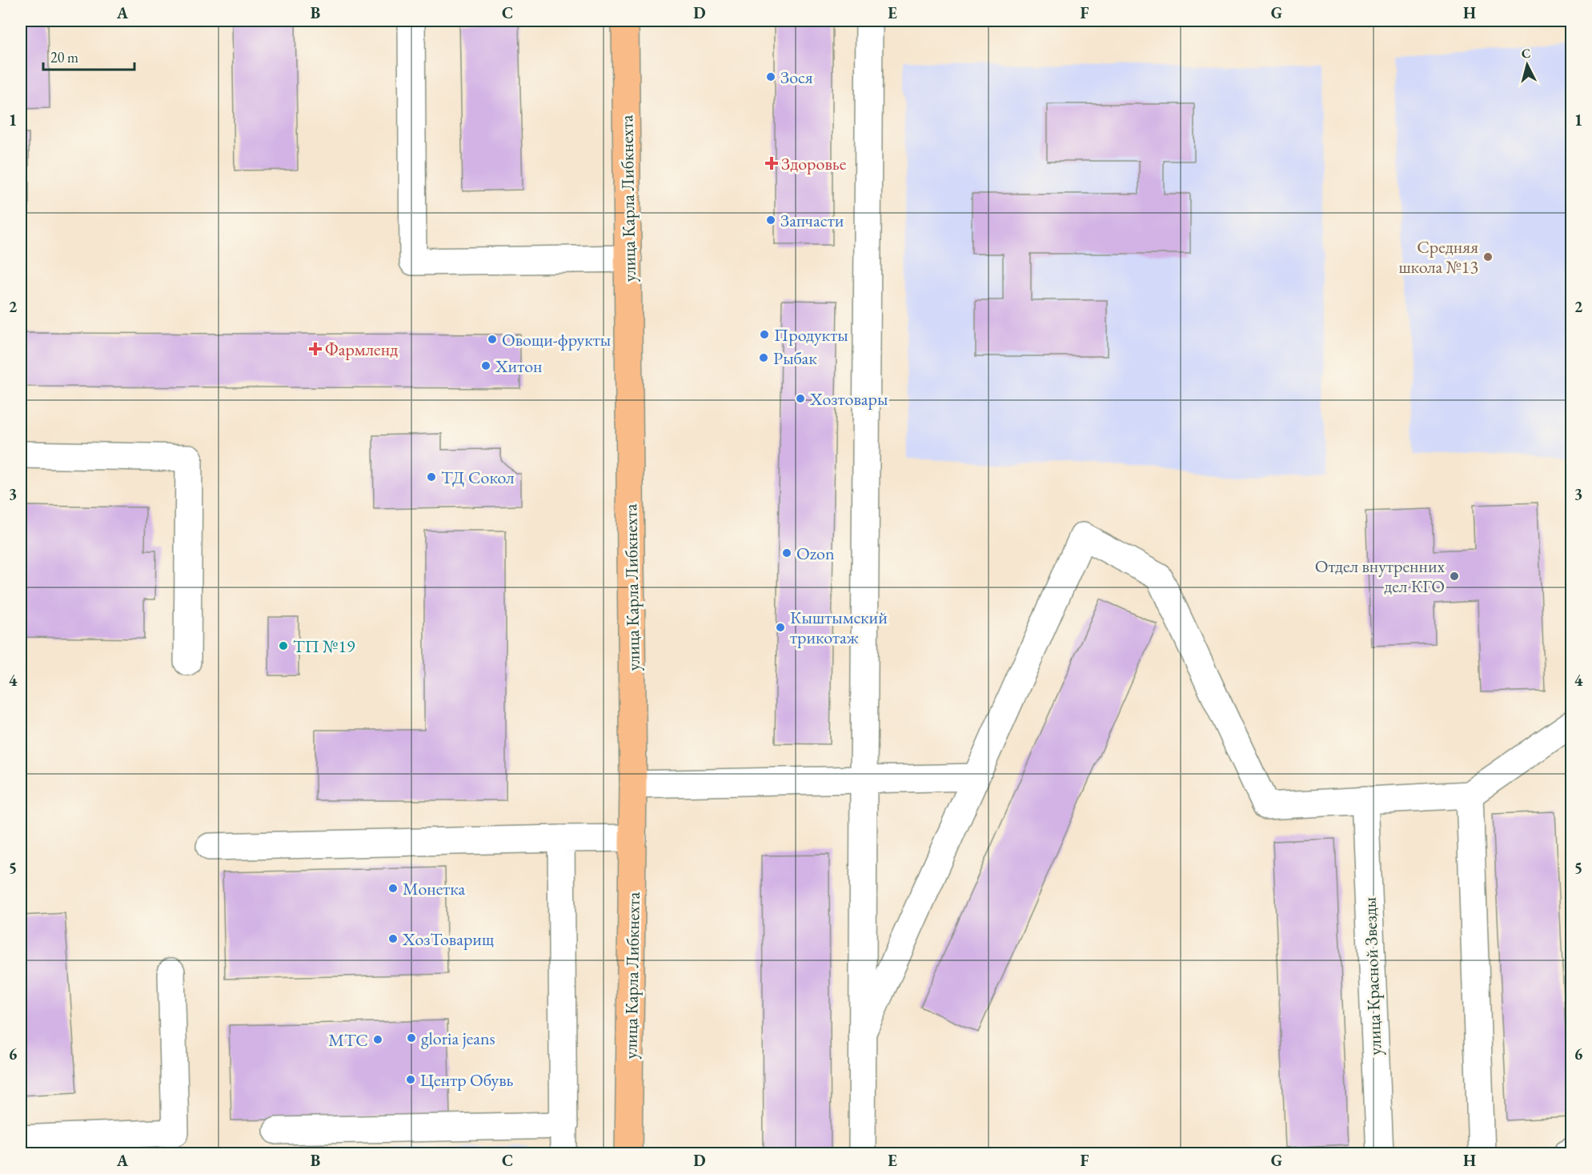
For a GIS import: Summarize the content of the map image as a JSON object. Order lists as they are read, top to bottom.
{
  "streets": {
    "main road": ["улица Карла Либкнехта"],
    "street": ["улица Красной Звезды"]
  },
  "places": {
    "other": [
      "Зося",
      "Запчасти",
      "Средняя школа №13",
      "Продукты",
      "Овощи-фрукты",
      "Рыбак",
      "Хитон",
      "Хозтовары",
      "ТД Сокол",
      "Ozon",
      "Отдел внутренних дел КГО",
      "Кыштымский трикотаж",
      "ТП №19",
      "Монетка",
      "ХозТоварищ",
      "gloria jeans",
      "МТС",
      "Центр Обувь"
    ],
    "health": ["Здоровье", "Фармленд"]
  },
  "scale_bar": "20 m",
  "north": "top",
  "grid": {
    "columns": [
      "A",
      "B",
      "C",
      "D",
      "E",
      "F",
      "G",
      "H"
    ],
    "rows": [
      "1",
      "2",
      "3",
      "4",
      "5",
      "6"
    ]
  }
}
